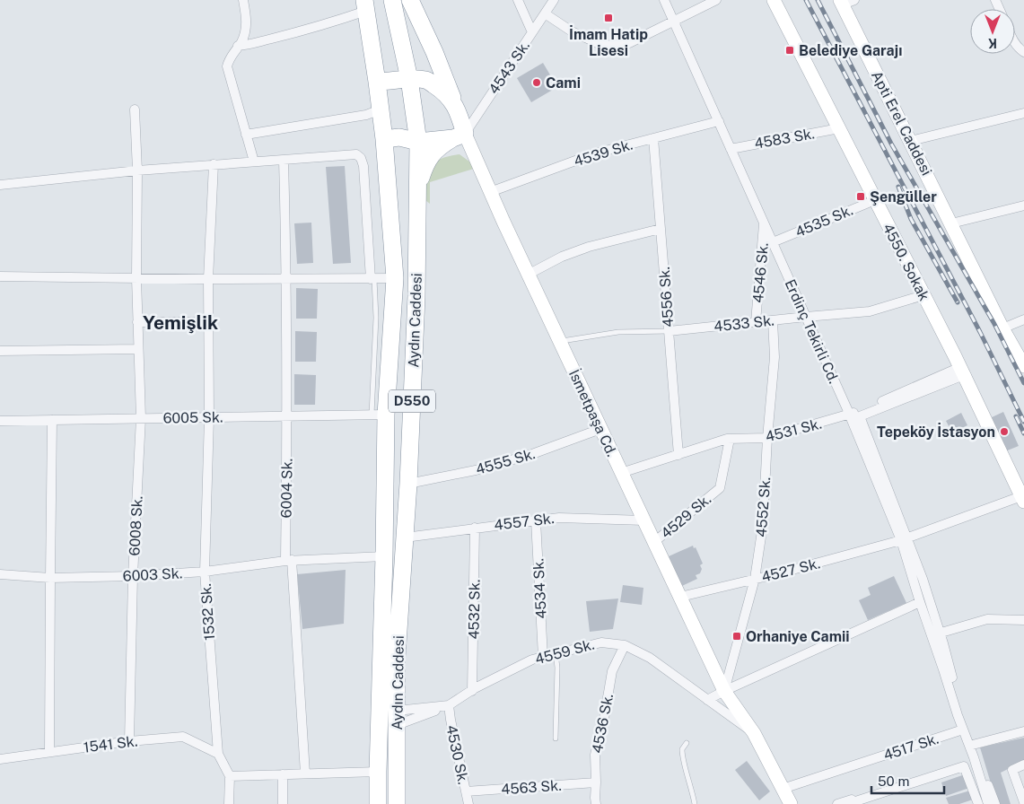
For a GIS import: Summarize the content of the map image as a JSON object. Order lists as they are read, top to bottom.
{
  "streets": {
    "highway": ["Aydın Caddesi", "D550"],
    "street": [
      "4543 Sk.",
      "Apti Erel Caddesi",
      "4583 Sk.",
      "4539 Sk.",
      "4535 Sk.",
      "4550. Sokak",
      "4546 Sk.",
      "4556 Sk.",
      "4533 Sk.",
      "Erdinç Tekirli Cd.",
      "İsmetpaşa Cd.",
      "6005 Sk.",
      "4531 Sk.",
      "4555 Sk.",
      "6004 Sk.",
      "4552 Sk.",
      "4529 Sk.",
      "4557 Sk.",
      "6008 Sk.",
      "4527 Sk.",
      "6003 Sk.",
      "4534 Sk.",
      "4532 Sk.",
      "1532 Sk.",
      "4559 Sk.",
      "4536 Sk.",
      "1541 Sk.",
      "4517 Sk.",
      "4530 Sk.",
      "4563 Sk."
    ]
  },
  "crossings": [
    ["4543 Sk.", "İsmetpaşa Cd."],
    ["4583 Sk.", "4550. Sokak"],
    ["4583 Sk.", "Erdinç Tekirli Cd."],
    ["4539 Sk.", "4556 Sk."],
    ["4539 Sk.", "Erdinç Tekirli Cd."],
    ["4539 Sk.", "İsmetpaşa Cd."],
    ["4535 Sk.", "4550. Sokak"],
    ["4535 Sk.", "Erdinç Tekirli Cd."],
    ["4550. Sokak", "4533 Sk."],
    ["4550. Sokak", "4531 Sk."],
    ["4550. Sokak", "4527 Sk."],
    ["4546 Sk.", "4533 Sk."],
    ["4546 Sk.", "Erdinç Tekirli Cd."],
    ["4556 Sk.", "4533 Sk."],
    ["4556 Sk.", "4531 Sk."],
    ["Aydın Caddesi", "6005 Sk."],
    ["Aydın Caddesi", "4555 Sk."],
    ["Aydın Caddesi", "4557 Sk."],
    ["Aydın Caddesi", "6003 Sk."],
    ["Aydın Caddesi", "4559 Sk."],
    ["4533 Sk.", "Erdinç Tekirli Cd."],
    ["4533 Sk.", "4552 Sk."],
    ["Erdinç Tekirli Cd.", "4531 Sk."],
    ["Erdinç Tekirli Cd.", "4527 Sk."],
    ["Erdinç Tekirli Cd.", "4517 Sk."],
    ["İsmetpaşa Cd.", "4531 Sk."],
    ["İsmetpaşa Cd.", "4555 Sk."],
    ["İsmetpaşa Cd.", "4552 Sk."],
    ["İsmetpaşa Cd.", "4529 Sk."],
    ["İsmetpaşa Cd.", "4557 Sk."],
    ["İsmetpaşa Cd.", "4527 Sk."],
    ["İsmetpaşa Cd.", "4559 Sk."],
    ["İsmetpaşa Cd.", "4517 Sk."],
    ["6005 Sk.", "6004 Sk."],
    ["6005 Sk.", "6008 Sk."],
    ["6005 Sk.", "1532 Sk."],
    ["4531 Sk.", "4552 Sk."],
    ["4531 Sk.", "4529 Sk."],
    ["6004 Sk.", "6003 Sk."],
    ["4552 Sk.", "4527 Sk."],
    ["4557 Sk.", "4534 Sk."],
    ["4557 Sk.", "4532 Sk."],
    ["6008 Sk.", "6003 Sk."],
    ["6008 Sk.", "1541 Sk."],
    ["6003 Sk.", "1532 Sk."],
    ["4534 Sk.", "4559 Sk."],
    ["4532 Sk.", "4559 Sk."],
    ["1532 Sk.", "1541 Sk."],
    ["4559 Sk.", "4536 Sk."],
    ["4559 Sk.", "4530 Sk."],
    ["4536 Sk.", "4563 Sk."],
    ["4530 Sk.", "4563 Sk."]
  ],
  "districts": ["Yemişlik"],
  "places": {
    "transit": [
      "İmam Hatip Lisesi",
      "Belediye Garajı",
      "Şengüller",
      "Orhaniye Camii"
    ],
    "other": ["Cami", "Tepeköy İstasyon"]
  },
  "scale_bar": "50 m",
  "north": "bottom"
}
